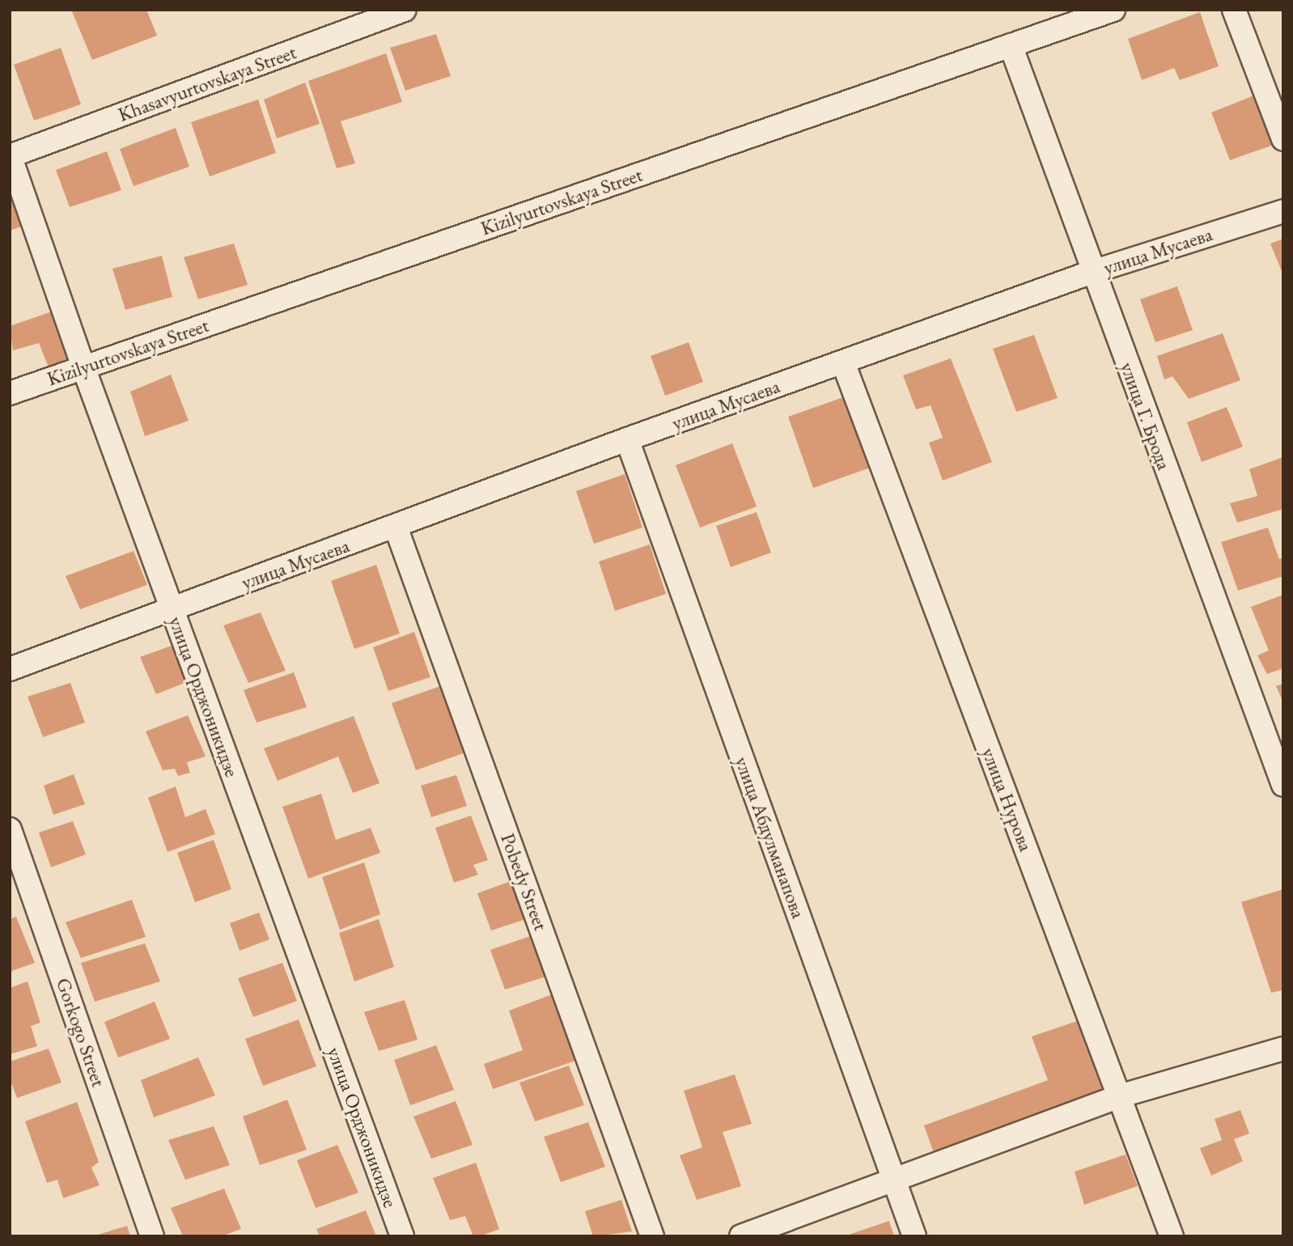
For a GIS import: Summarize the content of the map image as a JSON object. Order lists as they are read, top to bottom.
{
  "streets": {
    "street": [
      "Khasavyurtovskaya Street",
      "Kizilyurtovskaya Street",
      "улица Мусаева",
      "улица Г. Брода",
      "улица Орджоникидзе",
      "улица Нурова",
      "улица Абдулманапова",
      "Pobedy Street",
      "Gorkogo Street"
    ]
  },
  "crossings": [
    ["Khasavyurtovskaya Street", "улица Орджоникидзе"],
    ["Kizilyurtovskaya Street", "улица Г. Брода"],
    ["Kizilyurtovskaya Street", "улица Орджоникидзе"],
    ["улица Мусаева", "улица Г. Брода"],
    ["улица Мусаева", "улица Орджоникидзе"],
    ["улица Мусаева", "улица Нурова"],
    ["улица Мусаева", "улица Абдулманапова"],
    ["улица Мусаева", "Pobedy Street"]
  ]
}
